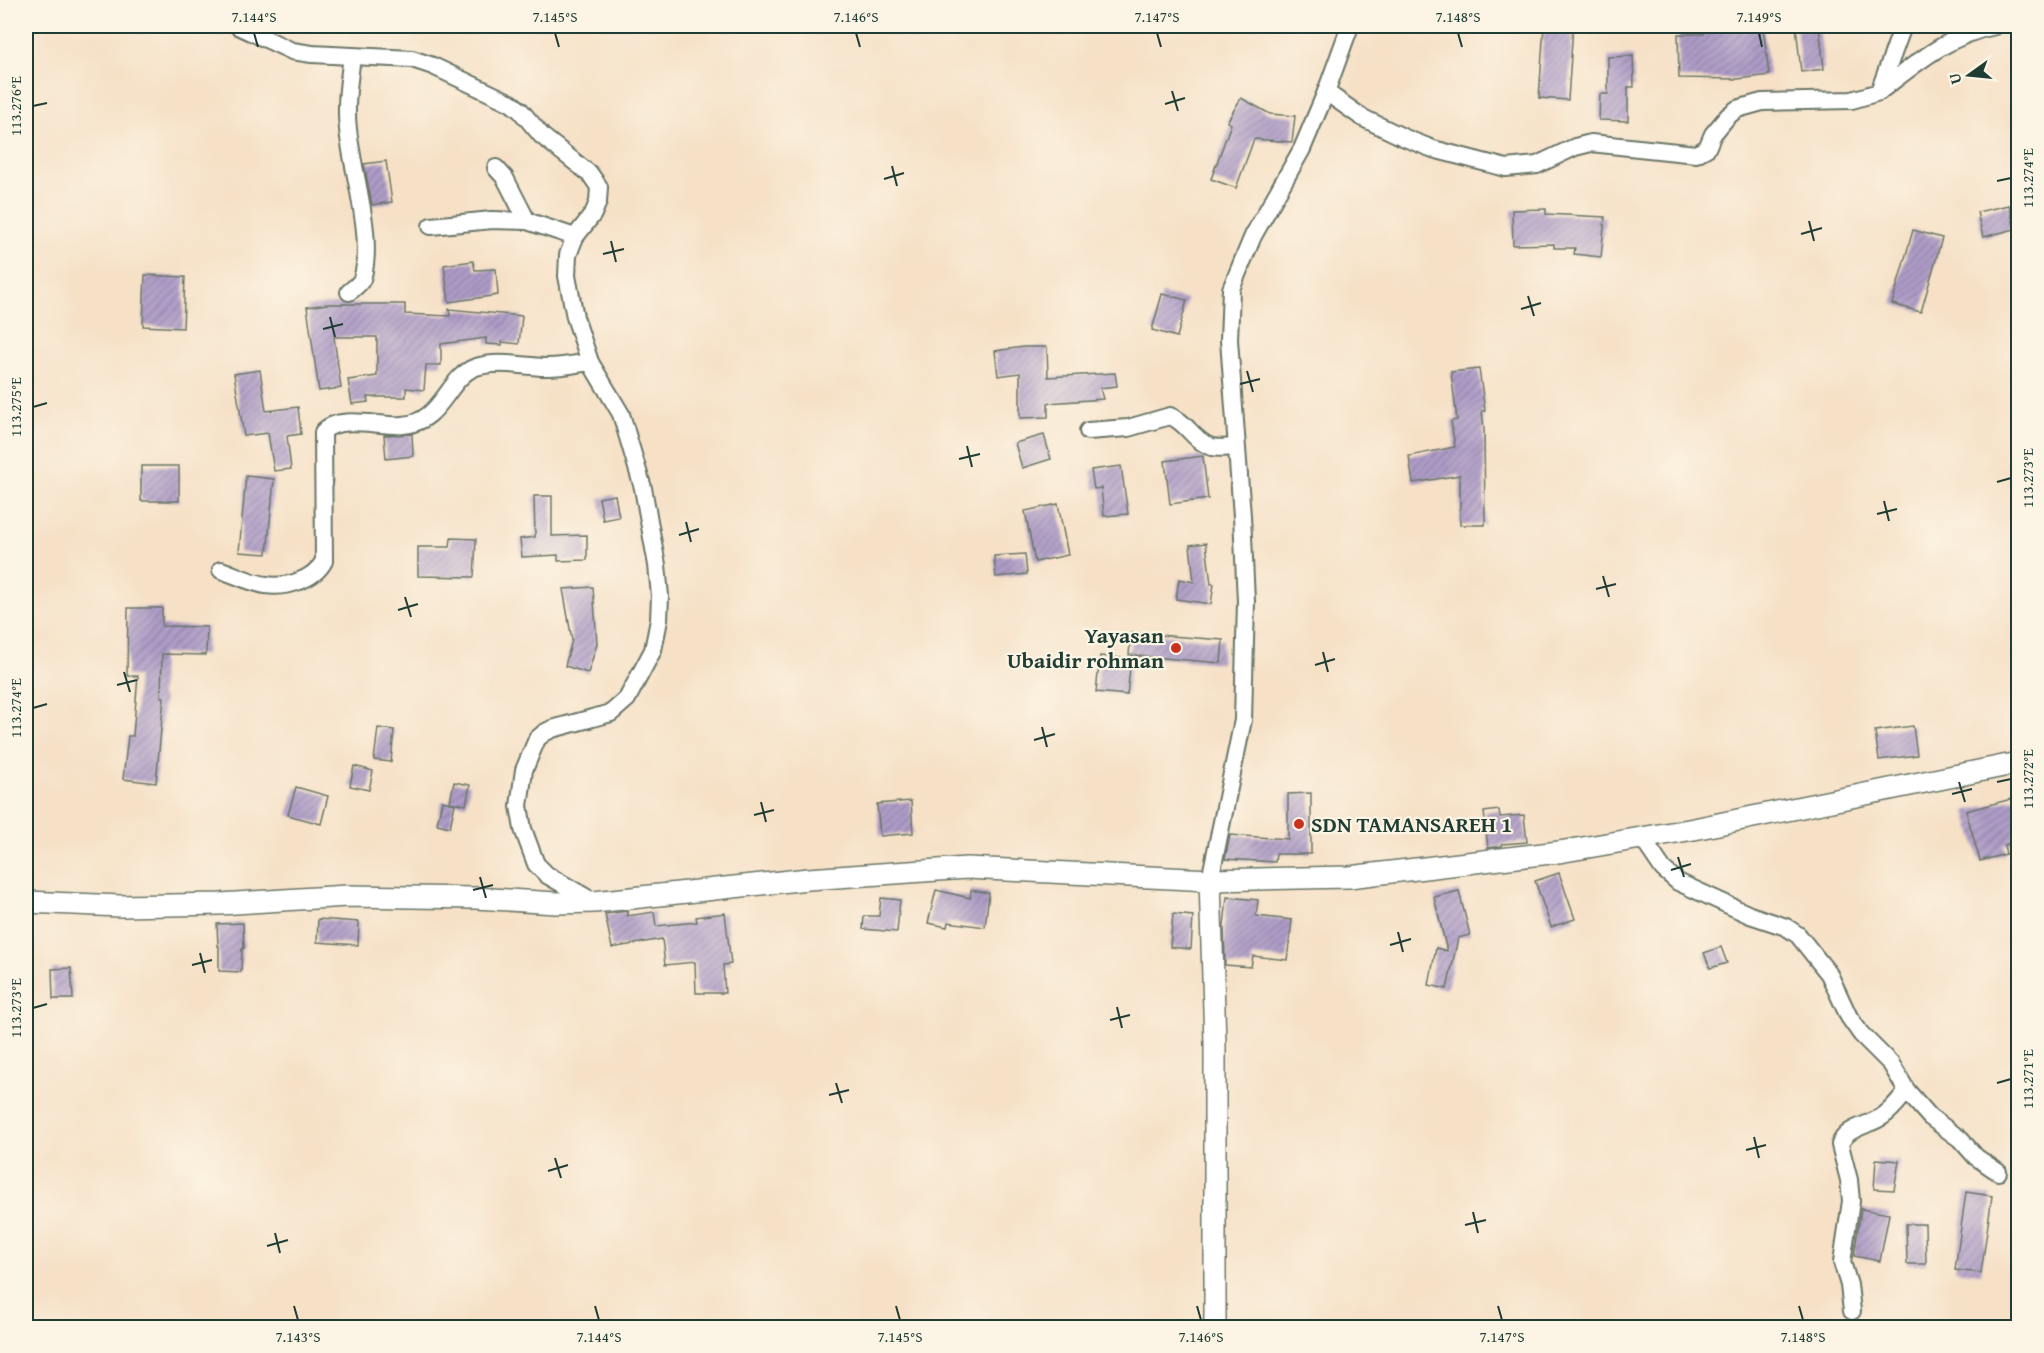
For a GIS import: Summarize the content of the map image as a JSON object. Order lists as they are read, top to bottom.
{
  "places": ["Yayasan Ubaidir rohman", "SDN TAMANSAREH 1"],
  "north": "left",
  "coordinates": [
    "7.144°S",
    "7.145°S",
    "7.146°S",
    "7.147°S",
    "7.148°S",
    "7.149°S",
    "113.276°E",
    "113.274°E",
    "113.275°E",
    "113.273°E",
    "113.272°E",
    "113.271°E",
    "7.143°S"
  ]
}
